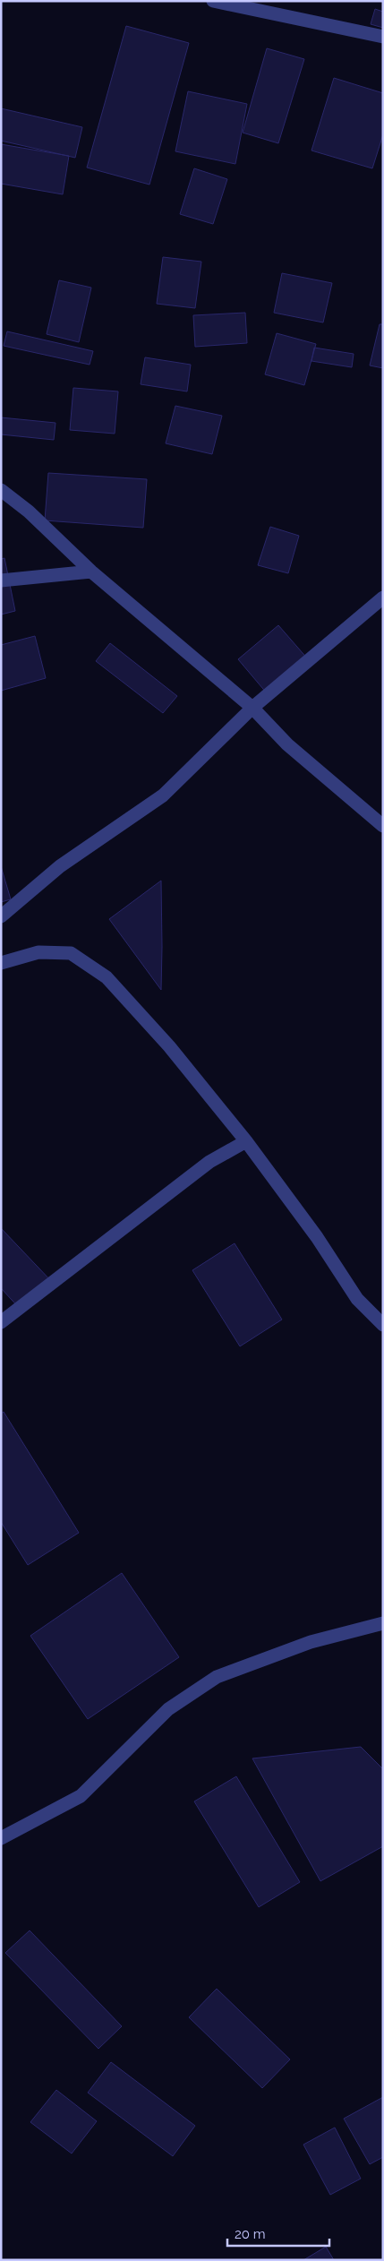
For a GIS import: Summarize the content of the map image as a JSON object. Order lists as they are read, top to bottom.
{
  "scale_bar": "20 m"
}
